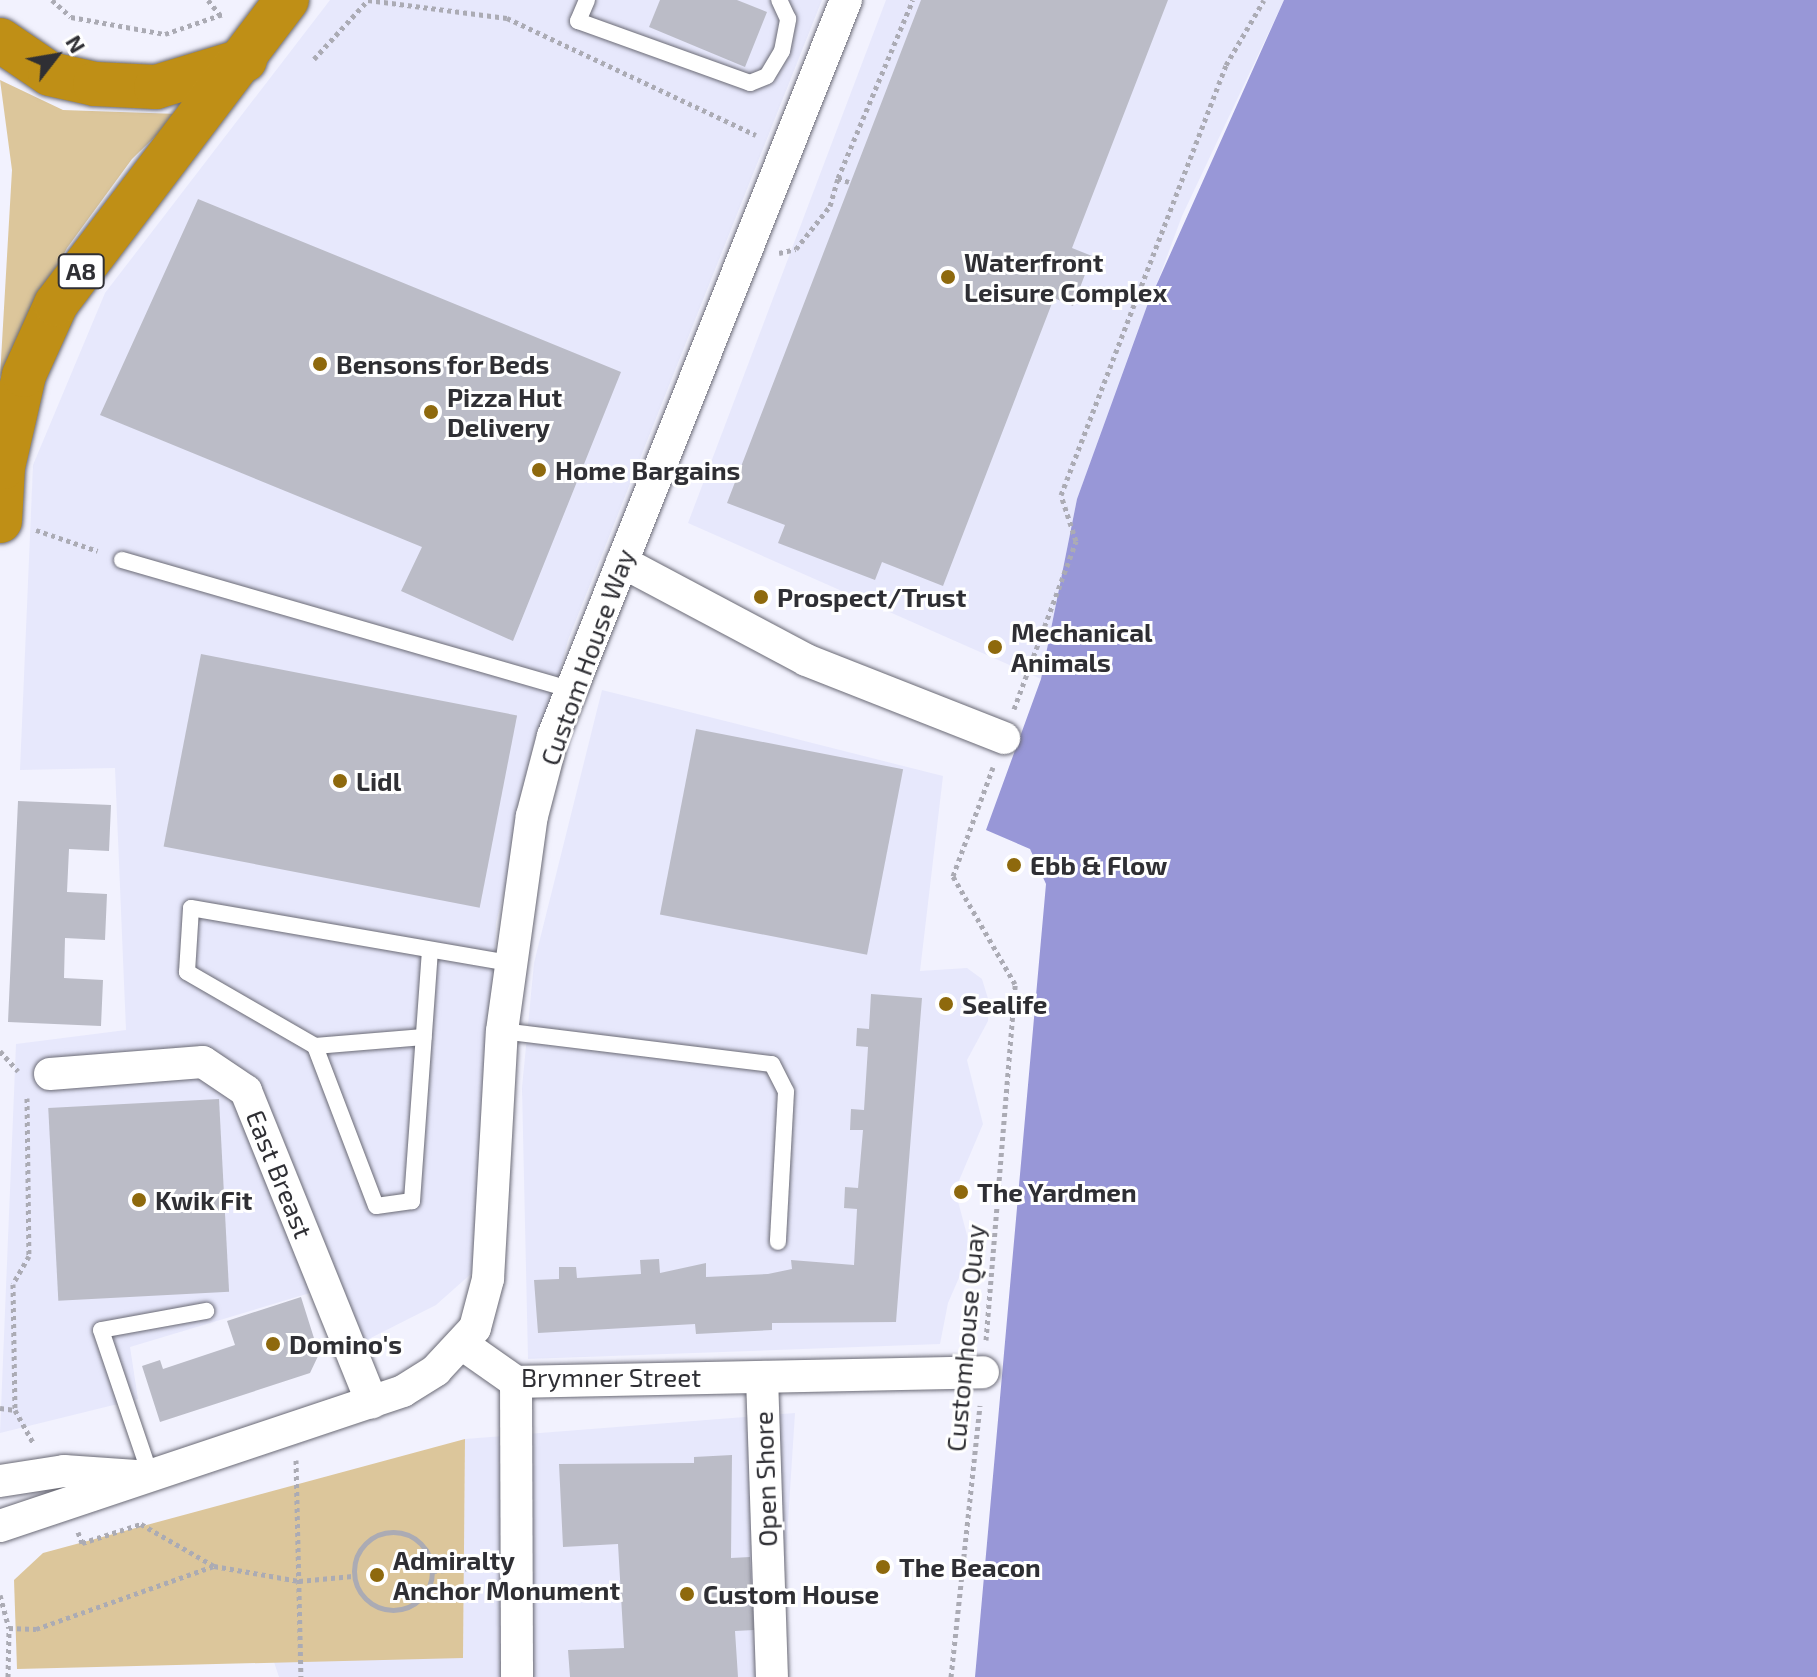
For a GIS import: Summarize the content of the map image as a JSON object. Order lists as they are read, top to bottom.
{
  "streets": {
    "highway": ["A8"],
    "street": [
      "Custom House Way",
      "East Breast",
      "Brymner Street",
      "Open Shore"
    ],
    "path": ["Customhouse Quay"]
  },
  "crossings": [
    ["Custom House Way", "Brymner Street"],
    ["Customhouse Quay", "Brymner Street"],
    ["Brymner Street", "Open Shore"]
  ],
  "places": [
    "Waterfront Leisure Complex",
    "Bensons for Beds",
    "Pizza Hut Delivery",
    "Home Bargains",
    "Prospect/Trust",
    "Mechanical Animals",
    "Lidl",
    "Ebb & Flow",
    "Sealife",
    "The Yardmen",
    "Kwik Fit",
    "Domino's",
    "The Beacon",
    "Admiralty Anchor Monument",
    "Custom House"
  ],
  "north": "top right"
}
